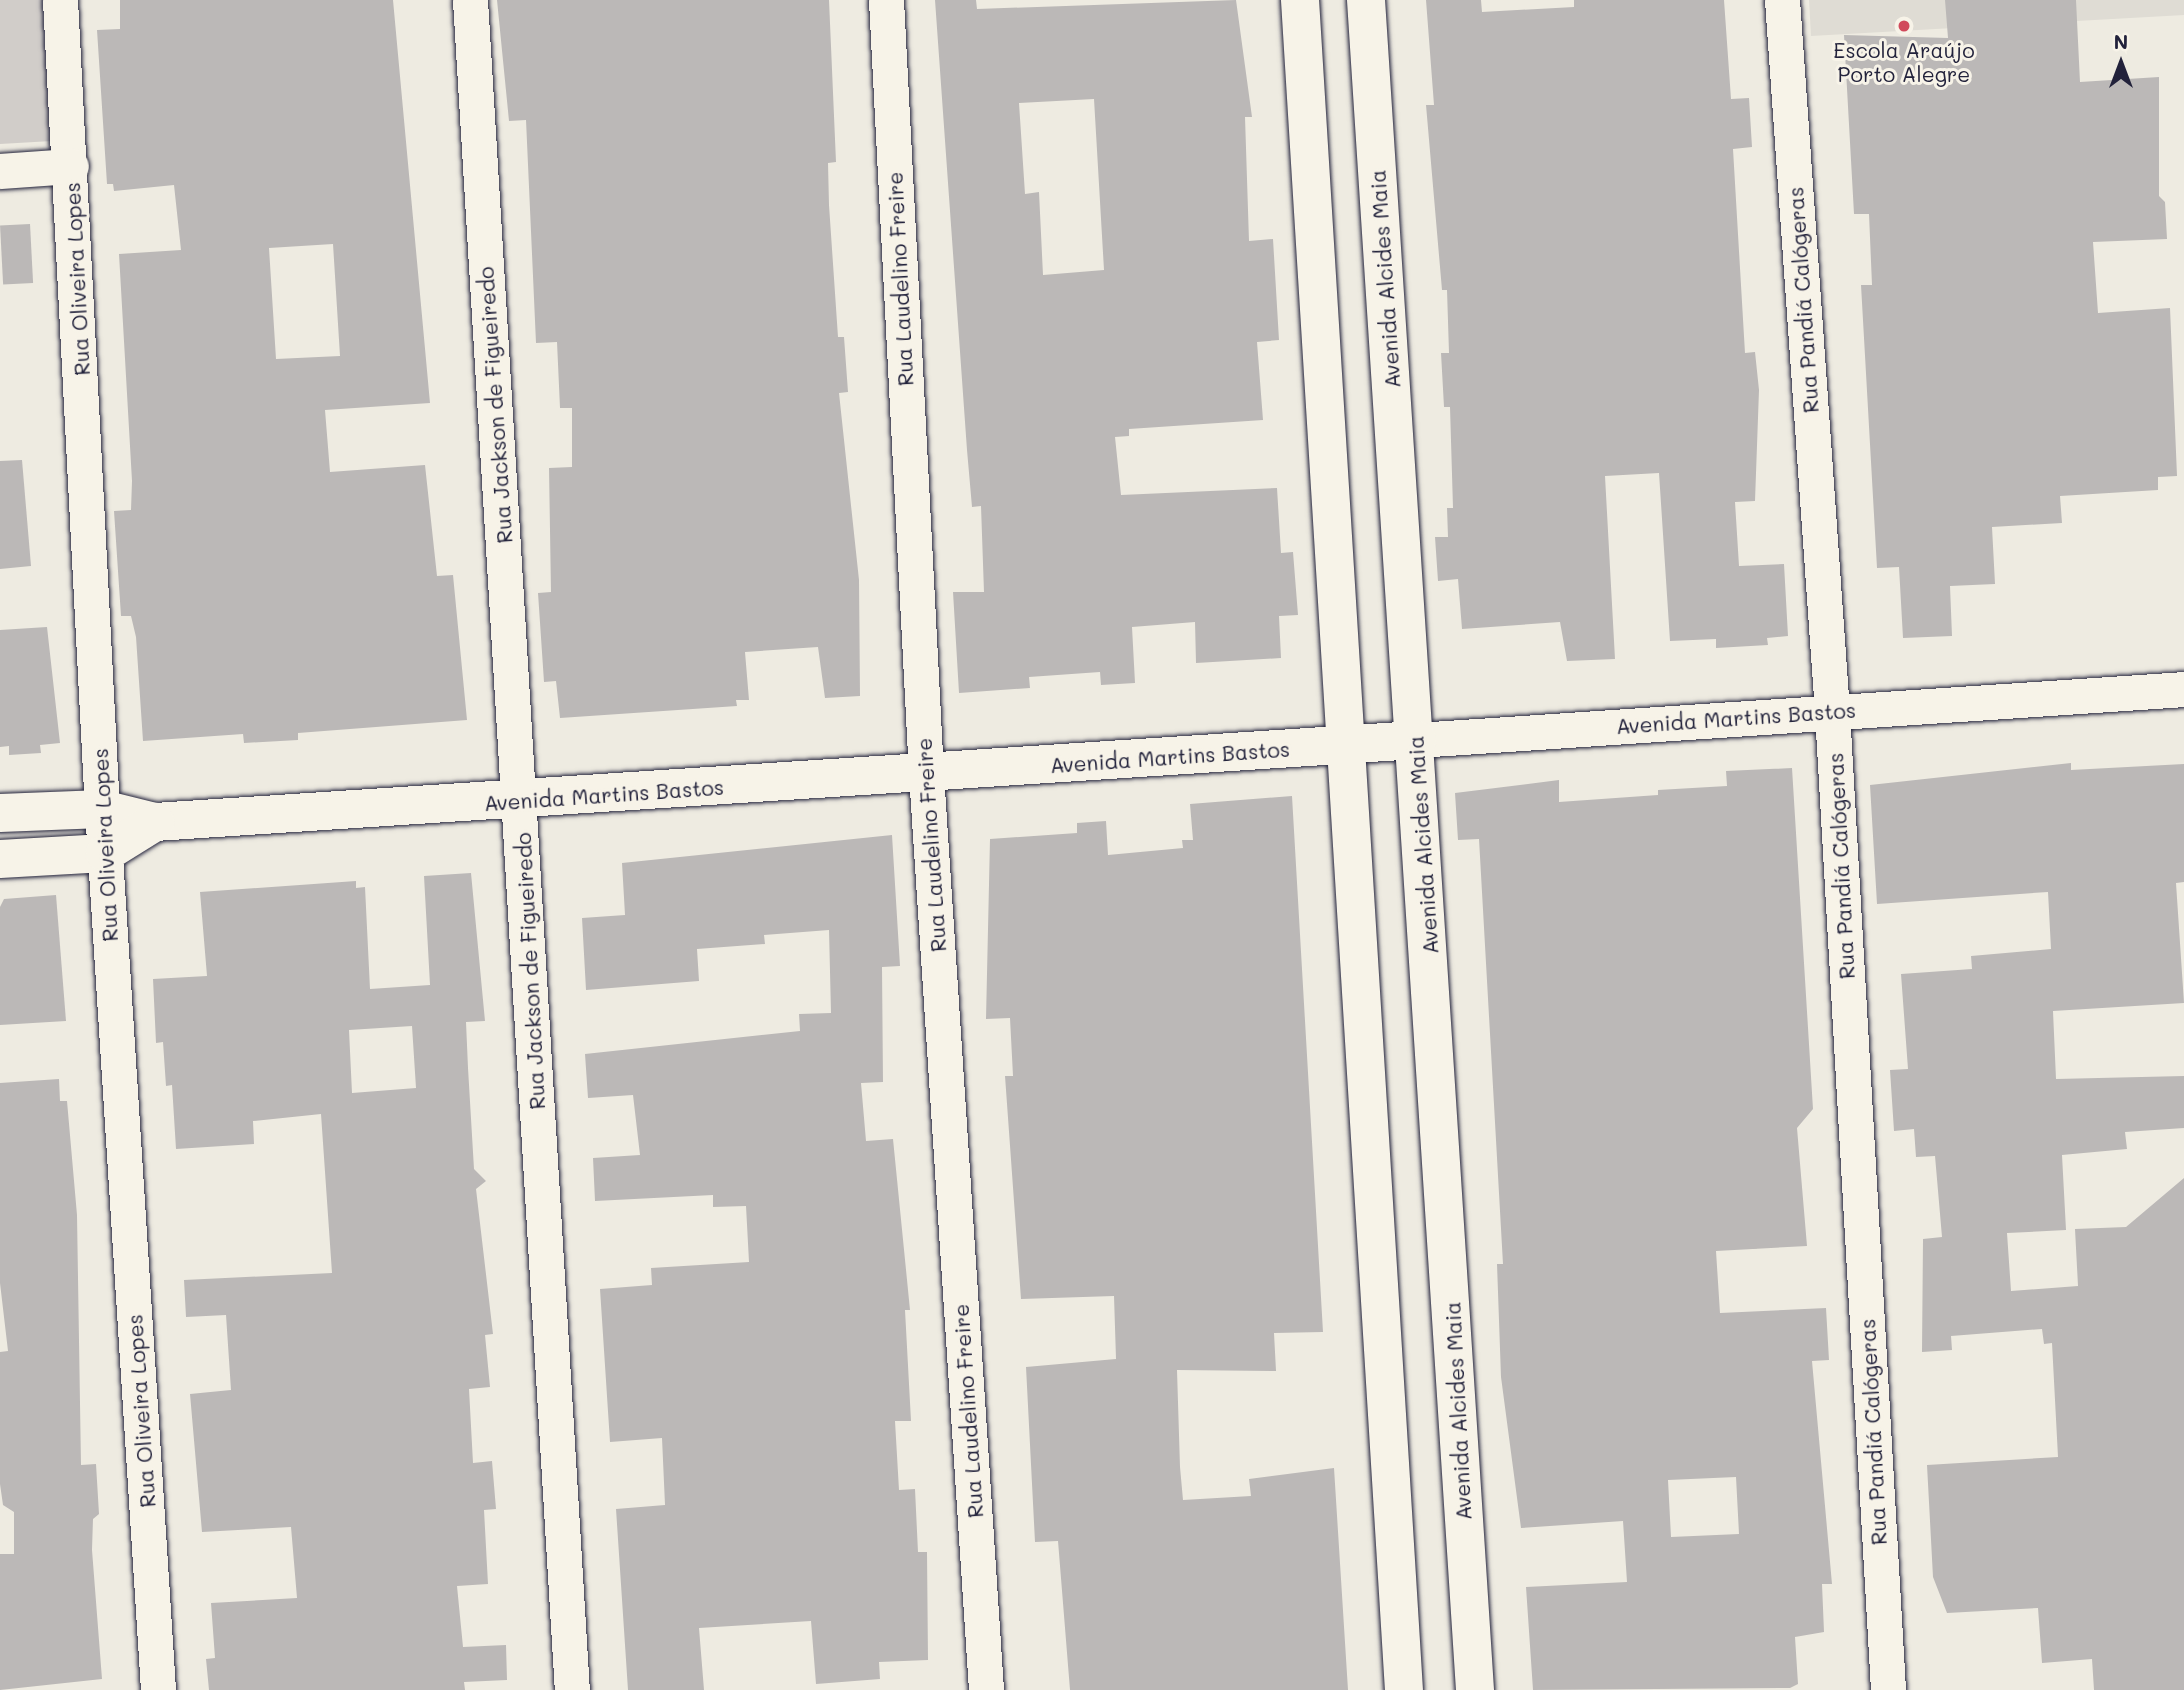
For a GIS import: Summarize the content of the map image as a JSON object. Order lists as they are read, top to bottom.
{
  "streets": {
    "street": [
      "Rua Oliveira Lopes",
      "Rua Laudelino Freire",
      "Avenida Alcides Maia",
      "Rua Pandiá Calógeras",
      "Rua Jackson de Figueiredo",
      "Avenida Martins Bastos"
    ]
  },
  "crossings": [
    ["Rua Oliveira Lopes", "Avenida Martins Bastos"],
    ["Rua Laudelino Freire", "Avenida Martins Bastos"],
    ["Avenida Alcides Maia", "Avenida Martins Bastos"],
    ["Rua Pandiá Calógeras", "Avenida Martins Bastos"],
    ["Rua Jackson de Figueiredo", "Avenida Martins Bastos"]
  ],
  "places": ["Escola Araújo Porto Alegre"],
  "north": "top"
}
